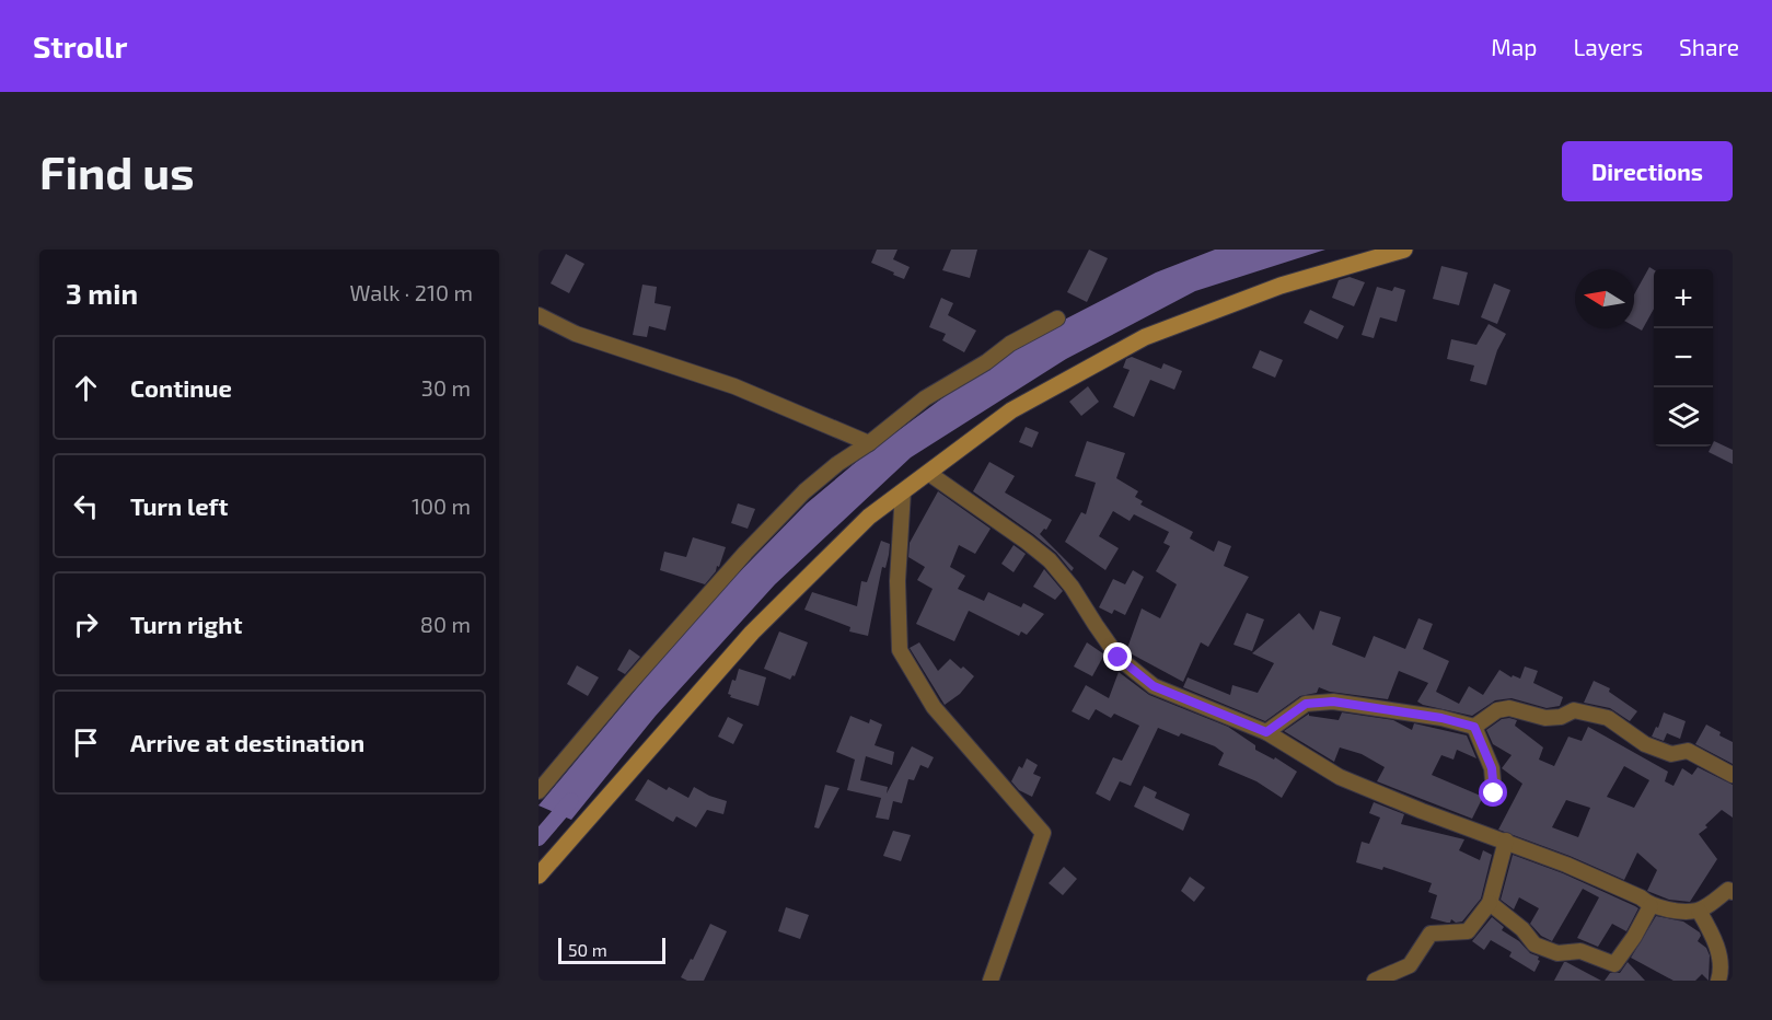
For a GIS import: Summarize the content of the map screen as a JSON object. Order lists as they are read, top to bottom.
{
  "scale_bar": "50 m",
  "north": "left",
  "page": {
    "header": "Strollr",
    "nav": ["Map", "Layers", "Share"],
    "buttons": "Directions",
    "title": "Find us",
    "heading": ["3 min", "Walk · 210 m"],
    "map_buttons": ["+", "−"],
    "list": [
      ["Continue", "30 m"],
      ["Turn left", "100 m"],
      ["Turn right", "80 m"],
      "Arrive at destination"
    ],
    "scale": "50 m"
  }
}
